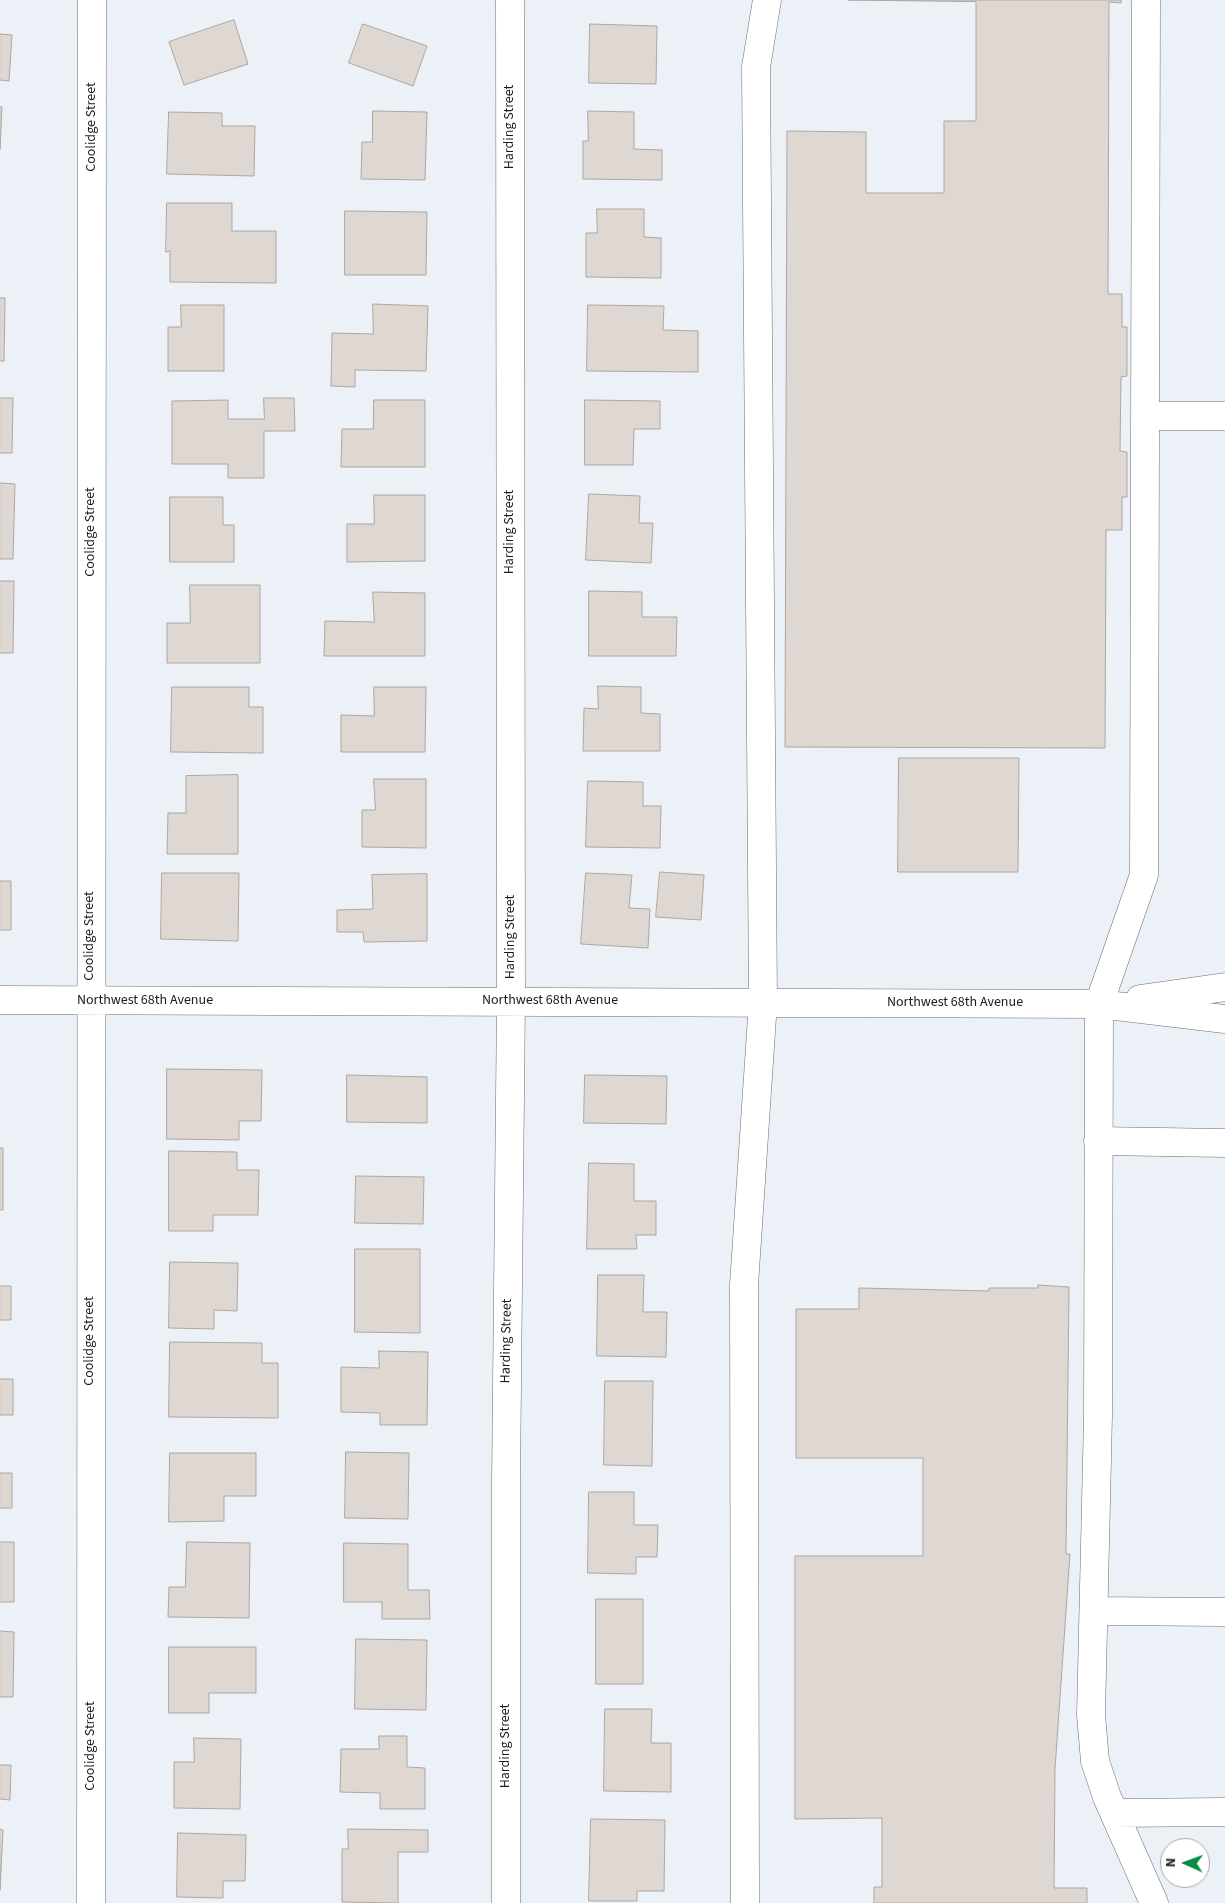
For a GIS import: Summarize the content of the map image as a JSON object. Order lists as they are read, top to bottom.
{
  "streets": {
    "street": ["Coolidge Street", "Harding Street", "Northwest 68th Avenue"]
  },
  "crossings": [
    ["Coolidge Street", "Northwest 68th Avenue"],
    ["Harding Street", "Northwest 68th Avenue"]
  ],
  "north": "left"
}
